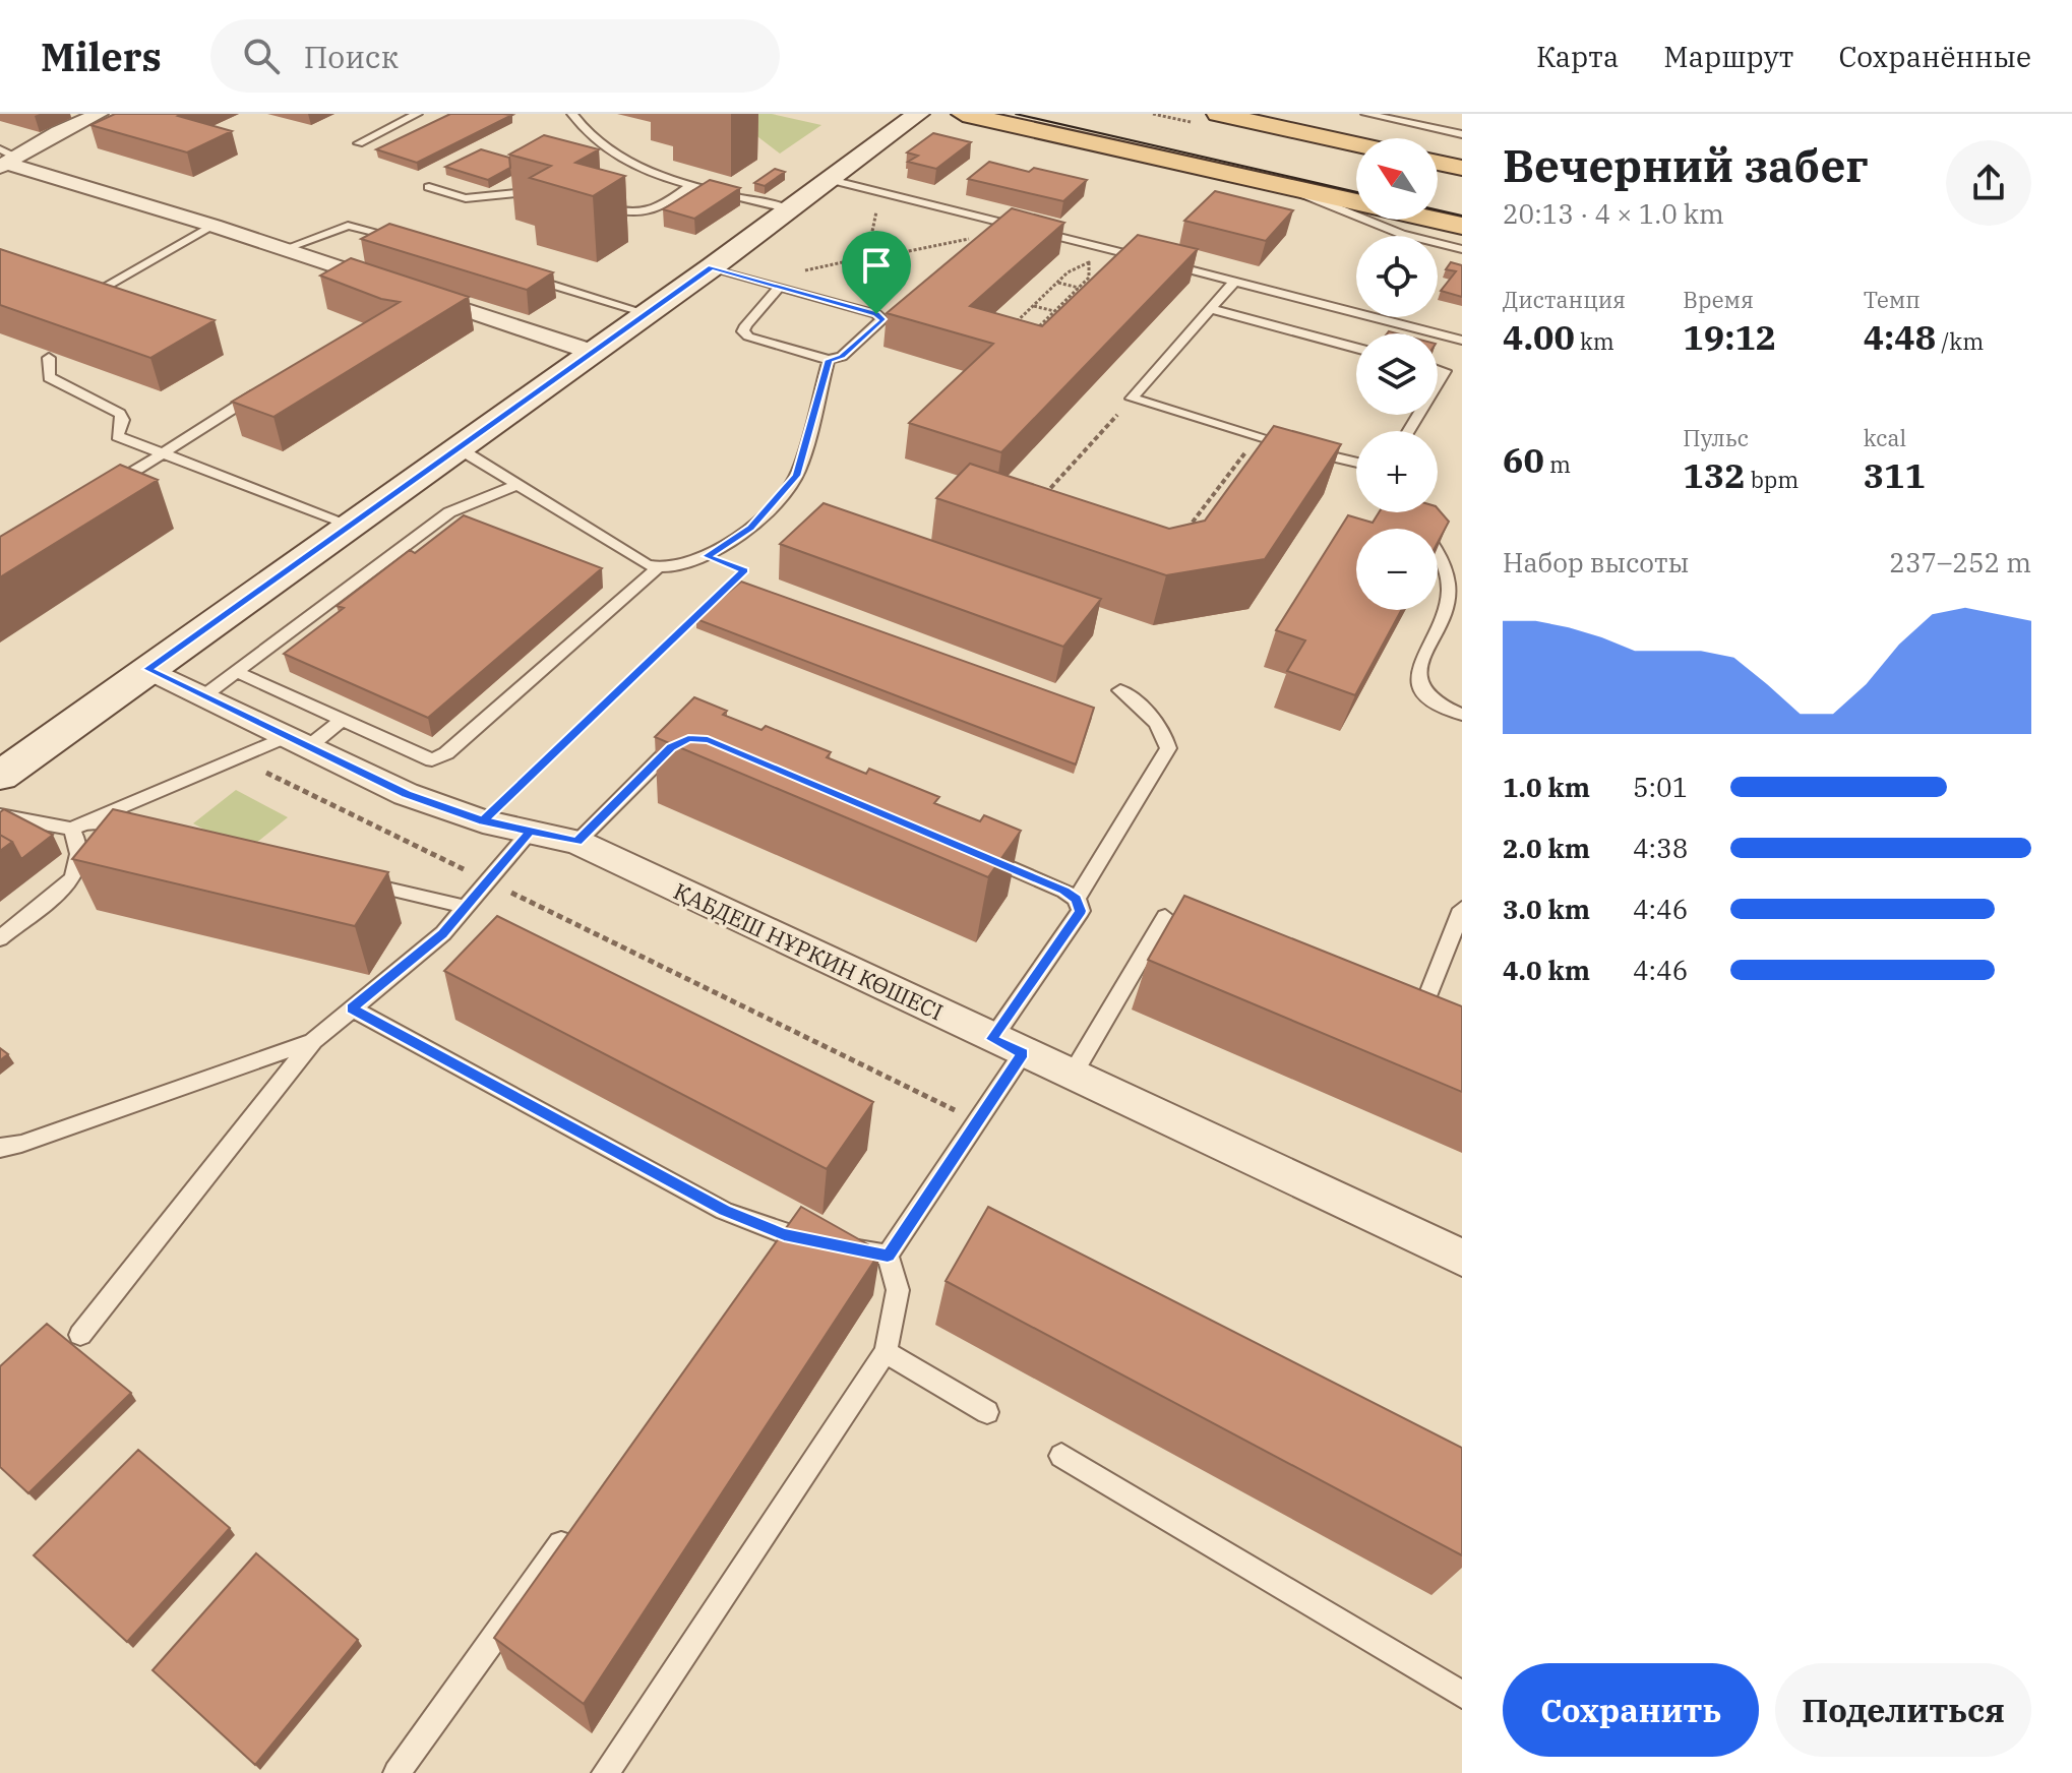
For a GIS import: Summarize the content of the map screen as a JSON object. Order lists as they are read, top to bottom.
{
  "streets": {
    "street": ["ҚАБДЕШ НҰРКИН КӨШЕСІ"]
  },
  "north": "top left",
  "page": {
    "header": "Milers",
    "search": "Поиск",
    "nav": ["Карта", "Маршрут", "Сохранённые"],
    "heading": ["Вечерний забег", "20:13 · 4 × 1.0 km"],
    "map_buttons": ["+", "−"],
    "stats": [
      ["Дистанция", "4.00 km"],
      ["Время", "19:12"],
      ["Темп", "4:48 /km"],
      ["60 m"],
      ["Пульс", "132 bpm"],
      ["kcal", "311"]
    ],
    "chart": ["Набор высоты", "237–252 m"],
    "list": [
      {
        "name": "1.0 km",
        "note": "5:01"
      },
      {
        "name": "2.0 km",
        "note": "4:38"
      },
      {
        "name": "3.0 km",
        "note": "4:46"
      },
      {
        "name": "4.0 km",
        "note": "4:46"
      }
    ],
    "buttons": ["Сохранить", "Поделиться"]
  }
}
